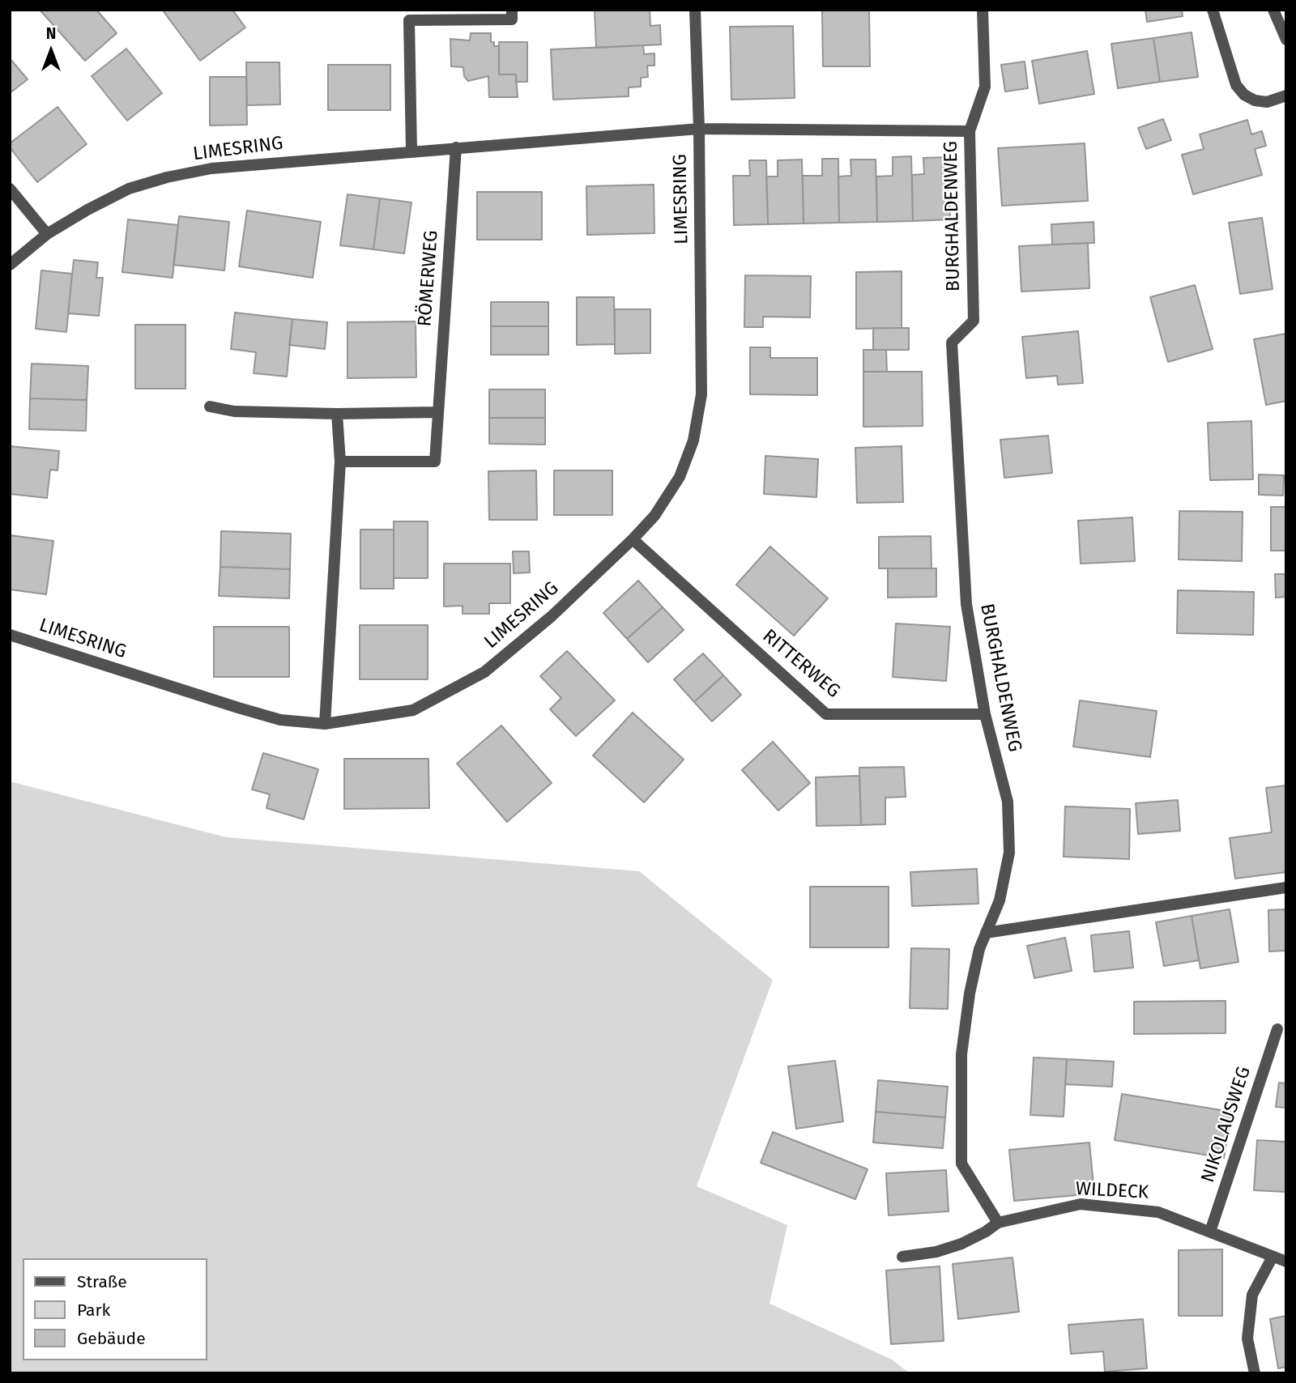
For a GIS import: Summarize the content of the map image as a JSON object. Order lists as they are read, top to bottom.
{
  "streets": {
    "street": [
      "LIMESRING",
      "BURGHALDENWEG",
      "RÖMERWEG",
      "RITTERWEG",
      "NIKOLAUSWEG",
      "WILDECK"
    ]
  },
  "crossings": [
    ["LIMESRING", "BURGHALDENWEG"],
    ["LIMESRING", "RÖMERWEG"],
    ["LIMESRING", "RITTERWEG"],
    ["BURGHALDENWEG", "RITTERWEG"],
    ["BURGHALDENWEG", "WILDECK"],
    ["NIKOLAUSWEG", "WILDECK"]
  ],
  "legend": ["Straße", "Park", "Gebäude"],
  "north": "top"
}
